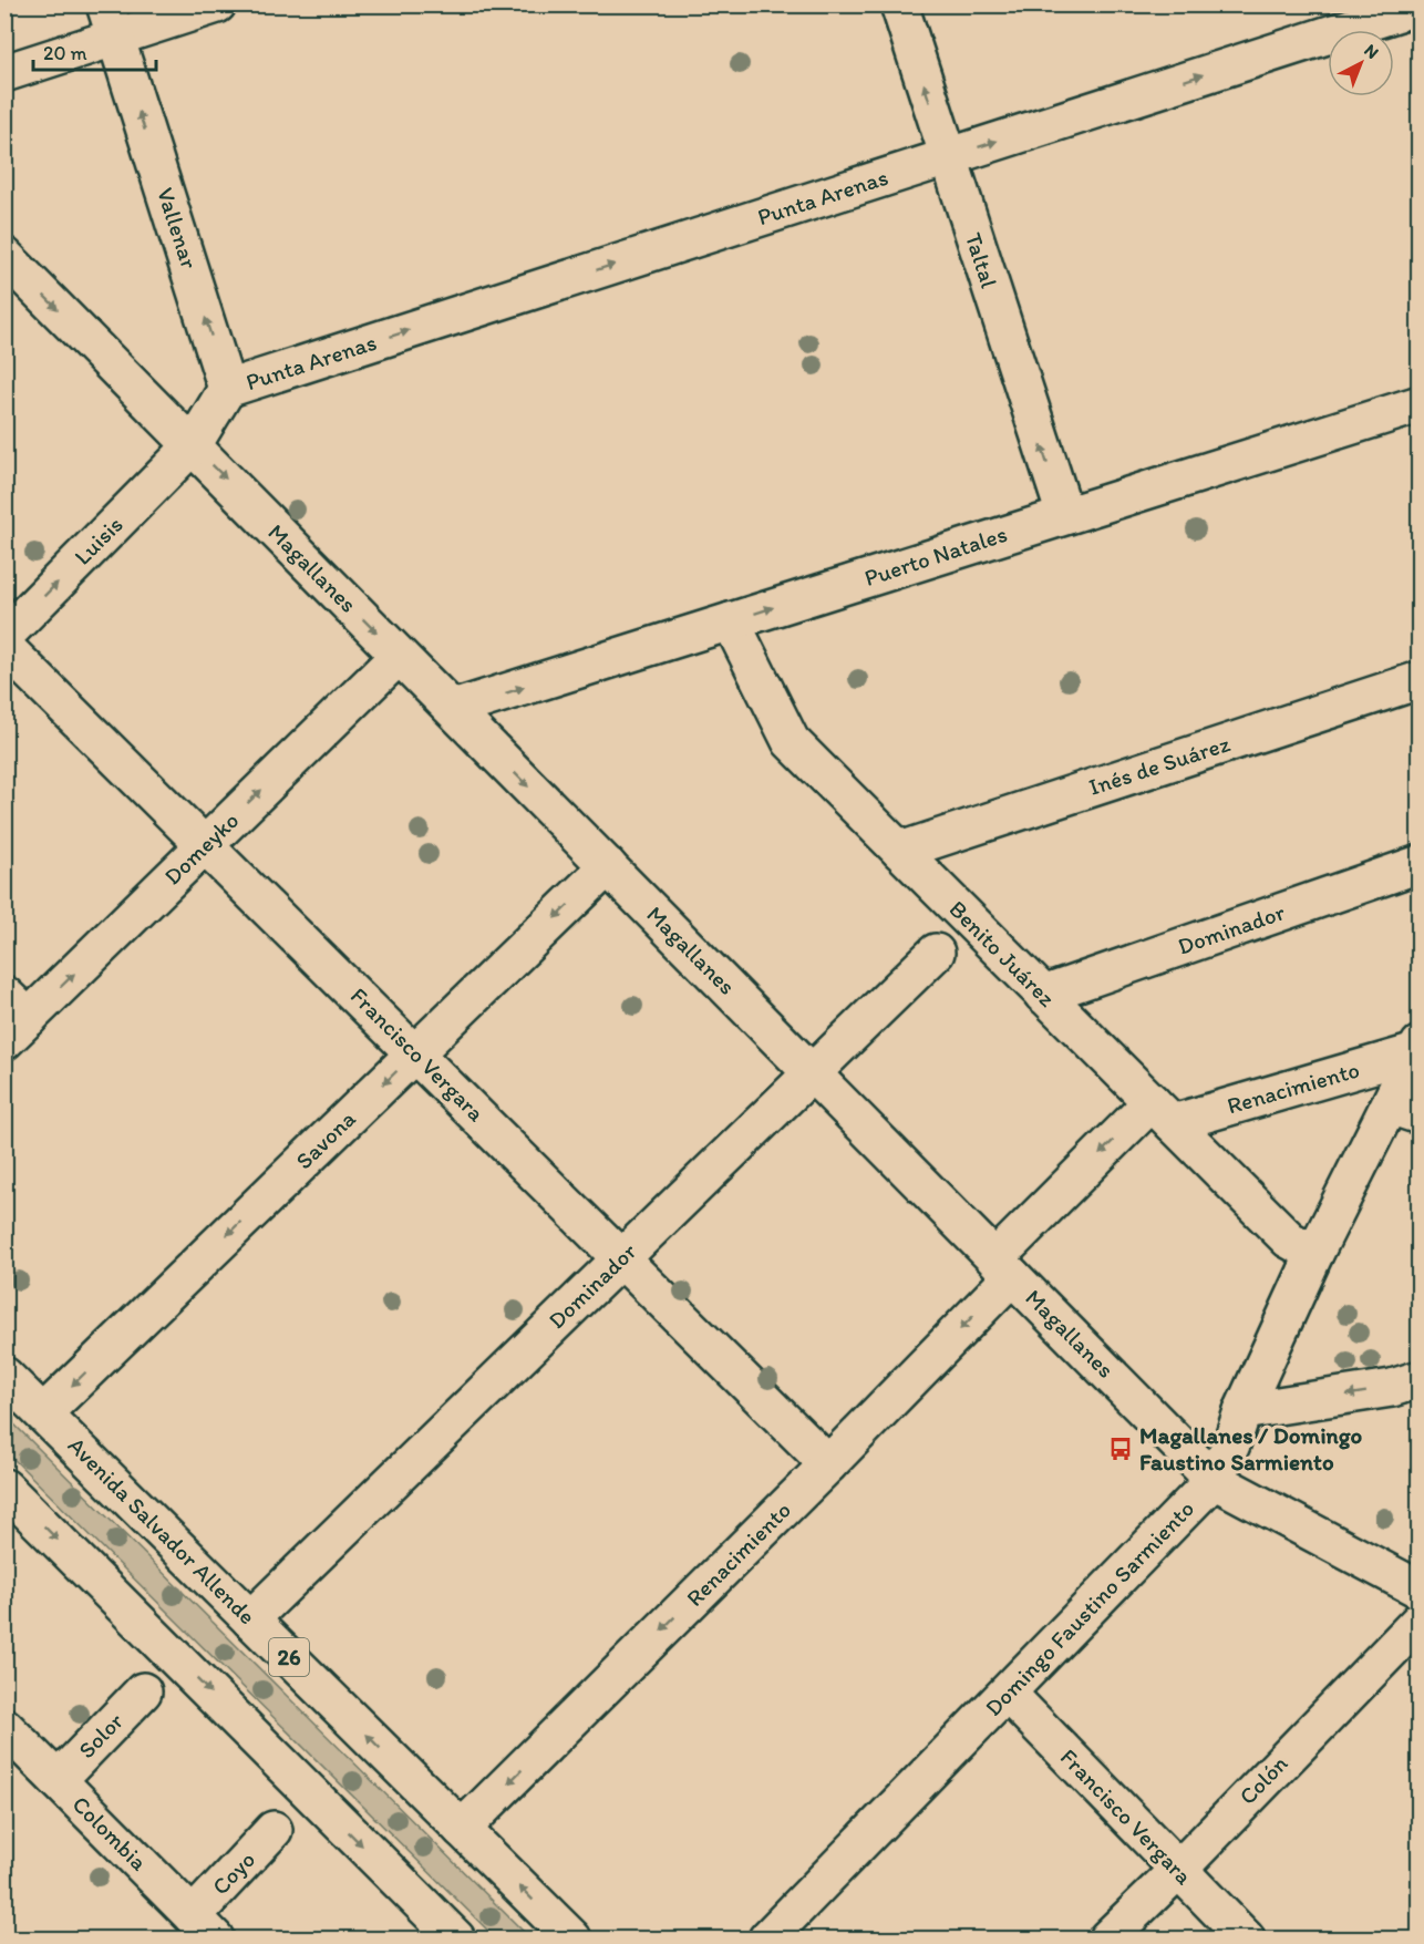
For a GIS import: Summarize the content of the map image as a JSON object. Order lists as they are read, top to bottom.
{
  "streets": {
    "main road": [
      "Punta Arenas",
      "Vallenar",
      "Taltal",
      "Luisis",
      "Puerto Natales",
      "Magallanes",
      "Inés de Suárez",
      "Domeyko",
      "Dominador",
      "Benito Juárez",
      "Francisco Vergara",
      "Renacimiento",
      "Savona",
      "Avenida Salvador Allende",
      "Domingo Faustino Sarmiento",
      "26",
      "Solor",
      "Colón",
      "Colombia",
      "Coyo"
    ]
  },
  "crossings": [
    ["Punta Arenas", "Vallenar"],
    ["Punta Arenas", "Taltal"],
    ["Taltal", "Puerto Natales"],
    ["Luisis", "Magallanes"],
    ["Puerto Natales", "Magallanes"],
    ["Puerto Natales", "Benito Juárez"],
    ["Magallanes", "Domeyko"],
    ["Magallanes", "Dominador"],
    ["Magallanes", "Renacimiento"],
    ["Magallanes", "Savona"],
    ["Magallanes", "Domingo Faustino Sarmiento"],
    ["Inés de Suárez", "Benito Juárez"],
    ["Domeyko", "Francisco Vergara"],
    ["Dominador", "Benito Juárez"],
    ["Dominador", "Francisco Vergara"],
    ["Dominador", "Avenida Salvador Allende"],
    ["Benito Juárez", "Renacimiento"],
    ["Benito Juárez", "Domingo Faustino Sarmiento"],
    ["Francisco Vergara", "Renacimiento"],
    ["Francisco Vergara", "Savona"],
    ["Francisco Vergara", "Domingo Faustino Sarmiento"],
    ["Francisco Vergara", "Colón"],
    ["Renacimiento", "Avenida Salvador Allende"],
    ["Renacimiento", "Domingo Faustino Sarmiento"],
    ["Savona", "Avenida Salvador Allende"],
    ["Solor", "Colombia"],
    ["Colombia", "Coyo"]
  ],
  "one_way": [
    "Punta Arenas",
    "Vallenar",
    "Taltal",
    "Luisis",
    "Puerto Natales",
    "Magallanes",
    "Domeyko",
    "Renacimiento",
    "Savona"
  ],
  "places": {
    "bus stop": ["Magallanes / Domingo Faustino Sarmiento"]
  },
  "scale_bar": "20 m",
  "north": "top right"
}
